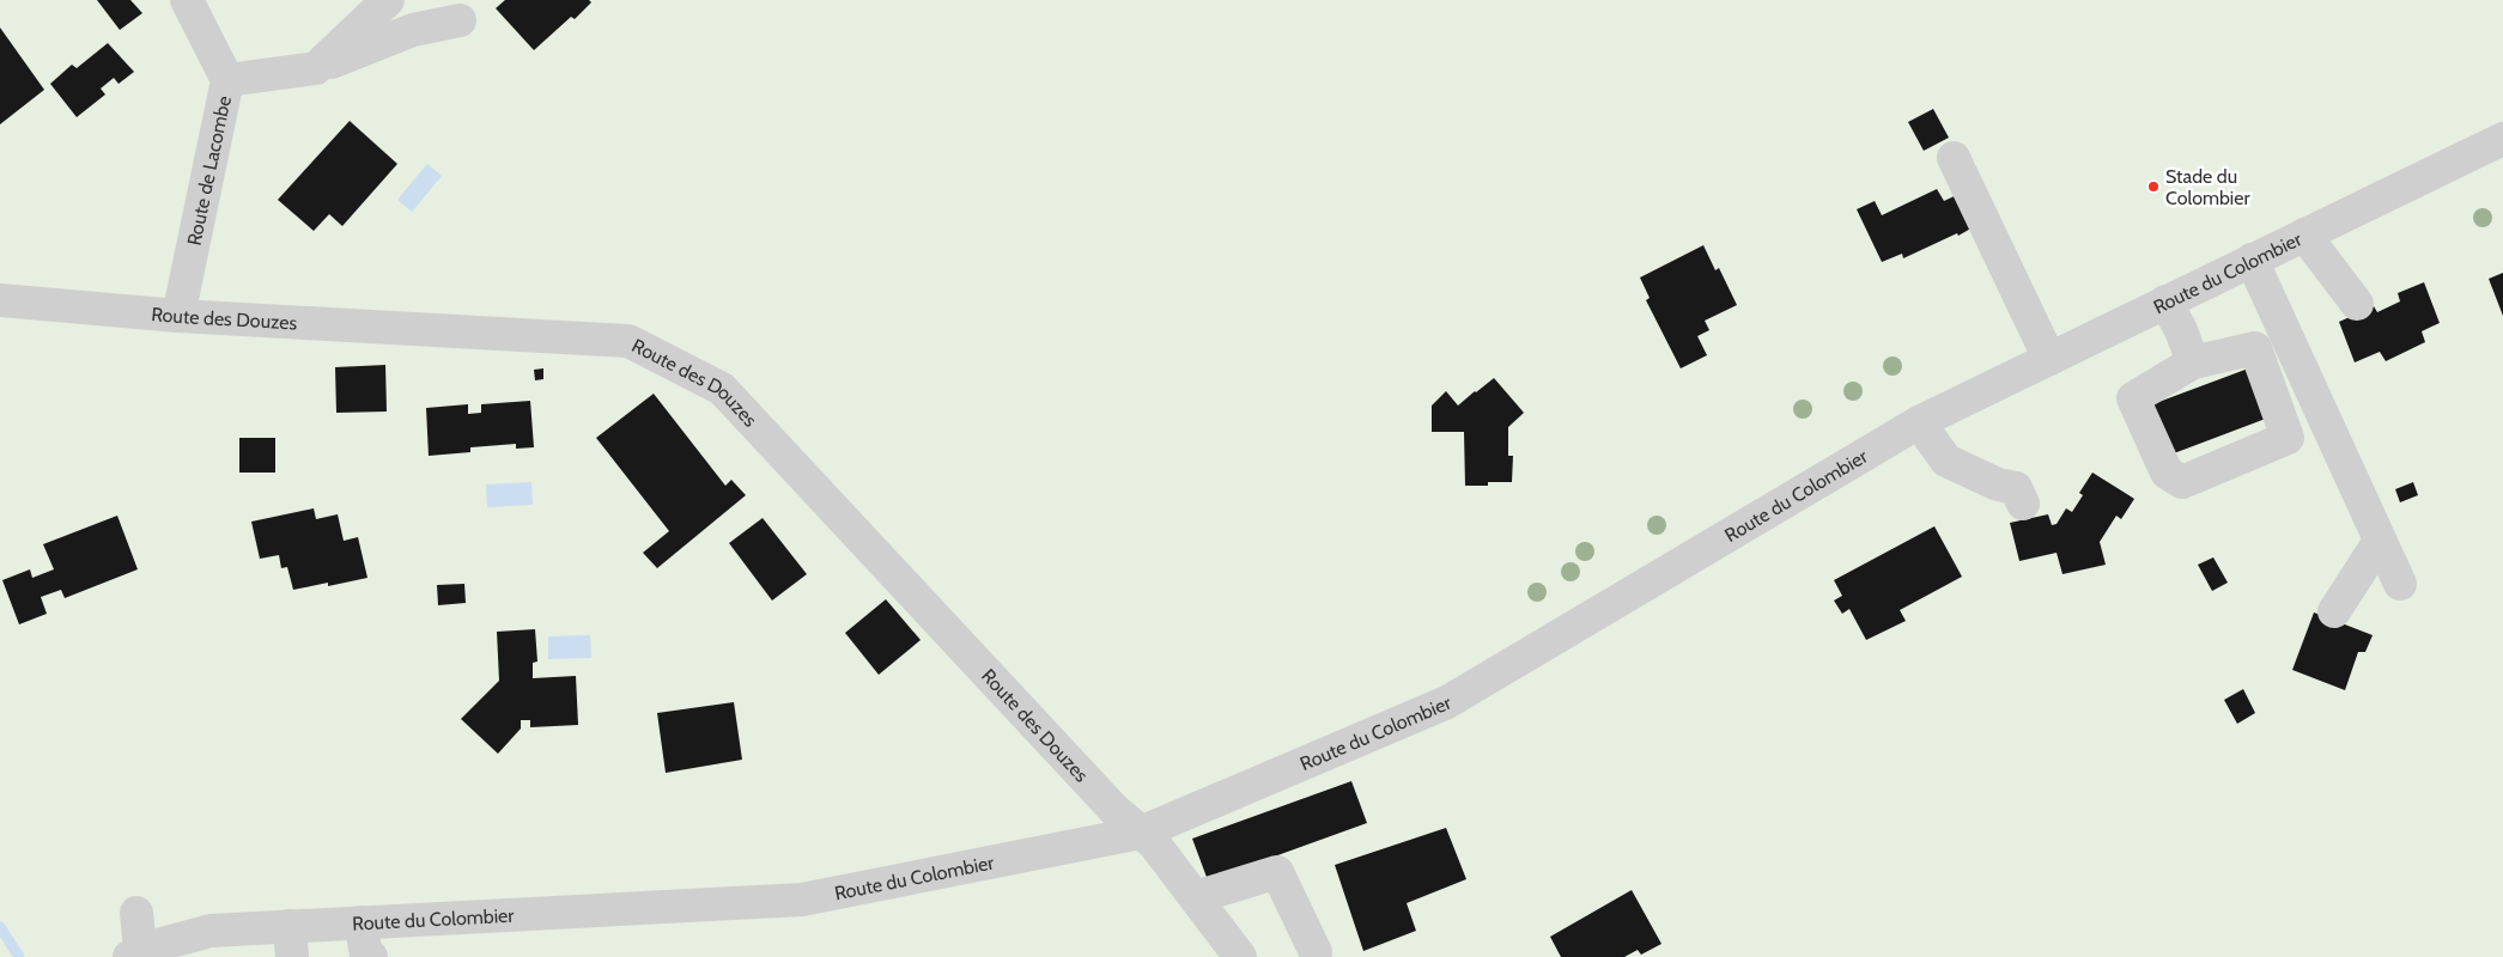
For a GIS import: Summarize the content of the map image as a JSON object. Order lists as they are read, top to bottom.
{
  "streets": {
    "street": ["Route de Lacombe", "Route du Colombier", "Route des Douzes"]
  },
  "crossings": [
    ["Route de Lacombe", "Route des Douzes"],
    ["Route du Colombier", "Route des Douzes"]
  ],
  "places": ["Stade du Colombier"]
}
